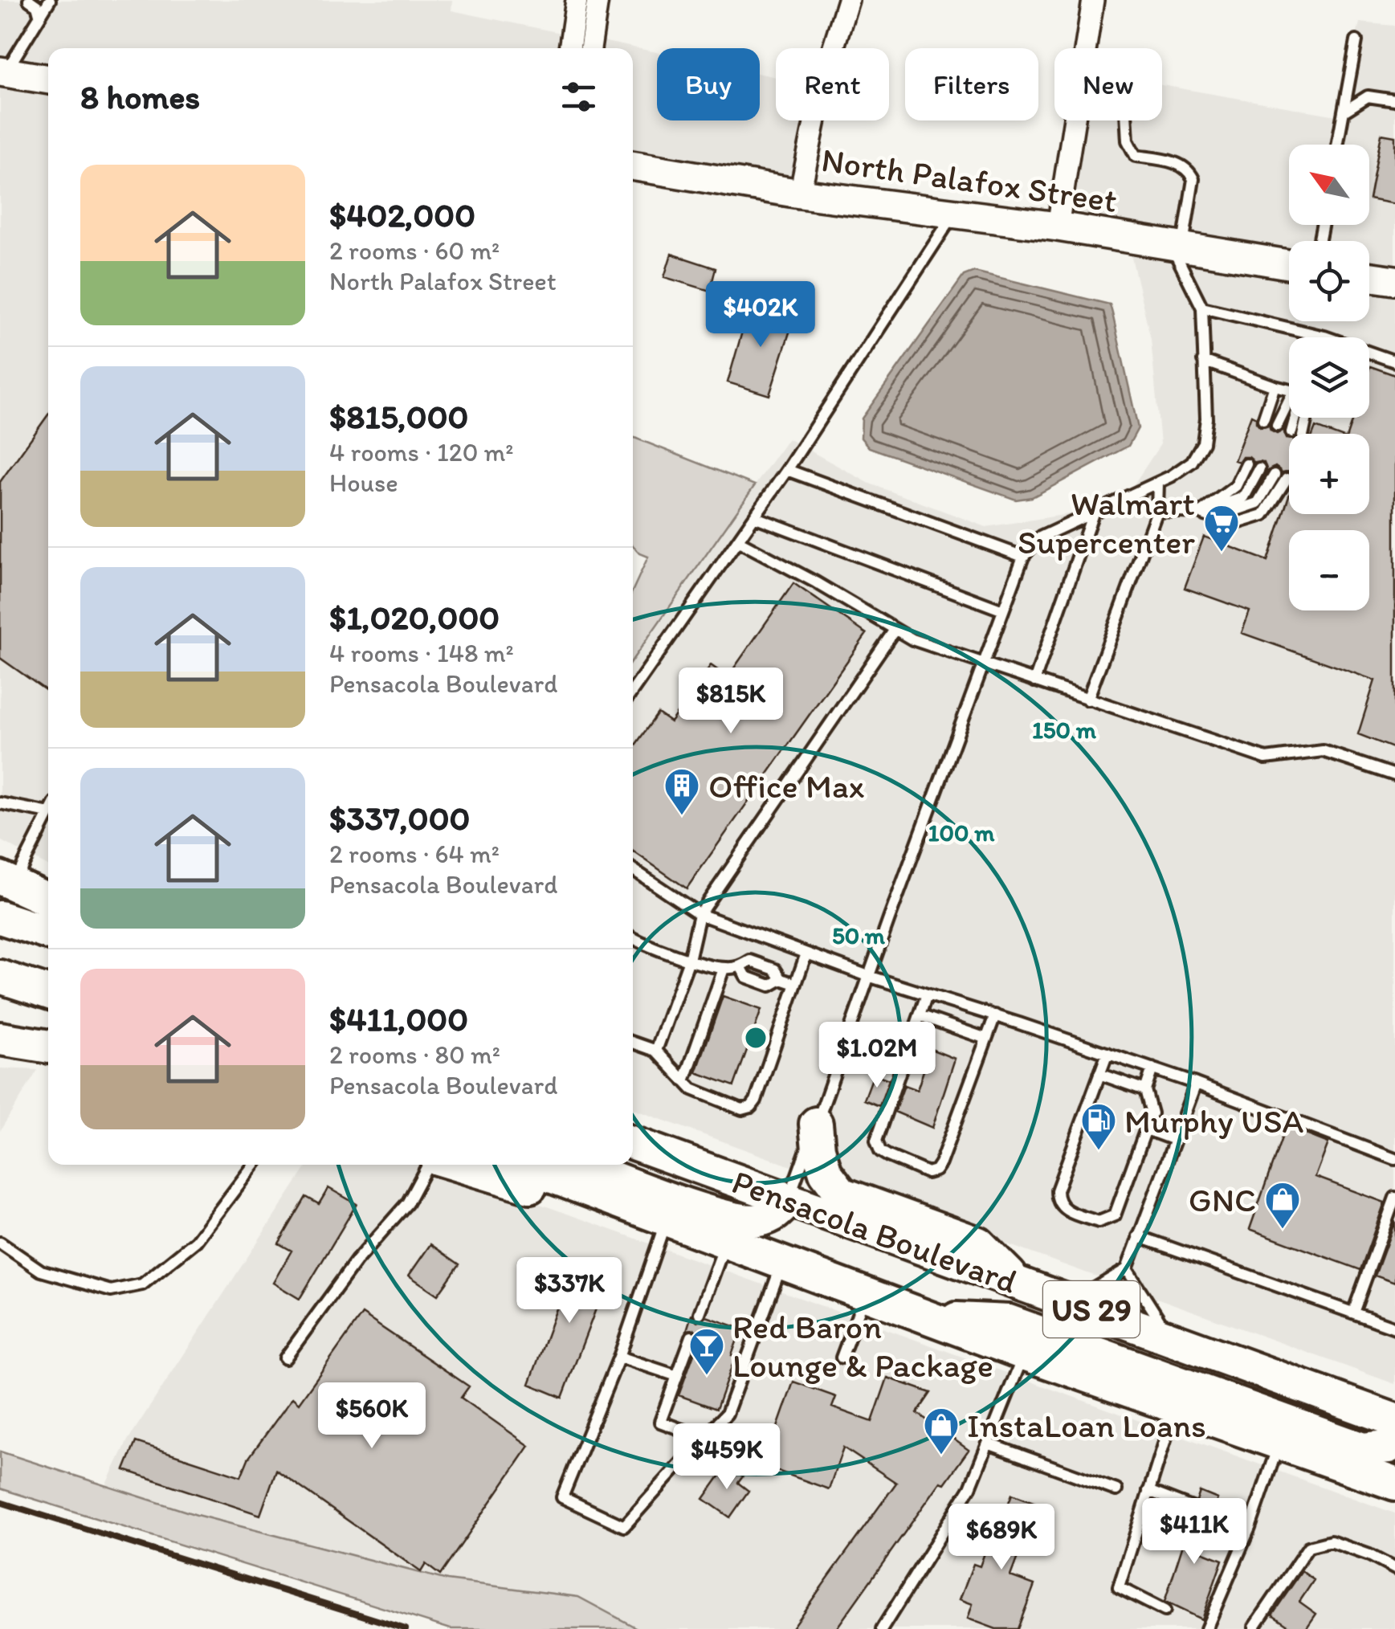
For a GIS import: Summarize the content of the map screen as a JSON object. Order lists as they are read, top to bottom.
{
  "streets": {
    "highway": ["Pensacola Boulevard", "US 29"],
    "main road": ["North Palafox Street"]
  },
  "places": {
    "supermarket": ["Walmart Supercenter"],
    "building": ["Office Max"],
    "fuel station": ["Murphy USA"],
    "shop": ["GNC", "InstaLoan Loans"],
    "bar": ["Red Baron Lounge & Package"]
  },
  "north": "top left",
  "page": {
    "chip": [
      "Buy",
      "Rent",
      "Filters",
      "New"
    ],
    "heading": "8 homes",
    "map_buttons": ["+", "−"],
    "list": [
      {
        "name": "$402,000",
        "note": "2 rooms · 60 m² · North Palafox Street"
      },
      {
        "name": "$815,000",
        "note": "4 rooms · 120 m² · House"
      },
      {
        "name": "$1,020,000",
        "note": "4 rooms · 148 m² · Pensacola Boulevard"
      },
      {
        "name": "$337,000",
        "note": "2 rooms · 64 m² · Pensacola Boulevard"
      },
      {
        "name": "$411,000",
        "note": "2 rooms · 80 m² · Pensacola Boulevard"
      }
    ],
    "price": [
      "$402K",
      "$815K",
      "$1.02M",
      "$337K",
      "$560K",
      "$459K",
      "$411K",
      "$689K"
    ]
  },
  "rings": ["150 m", "100 m", "50 m"]
}
